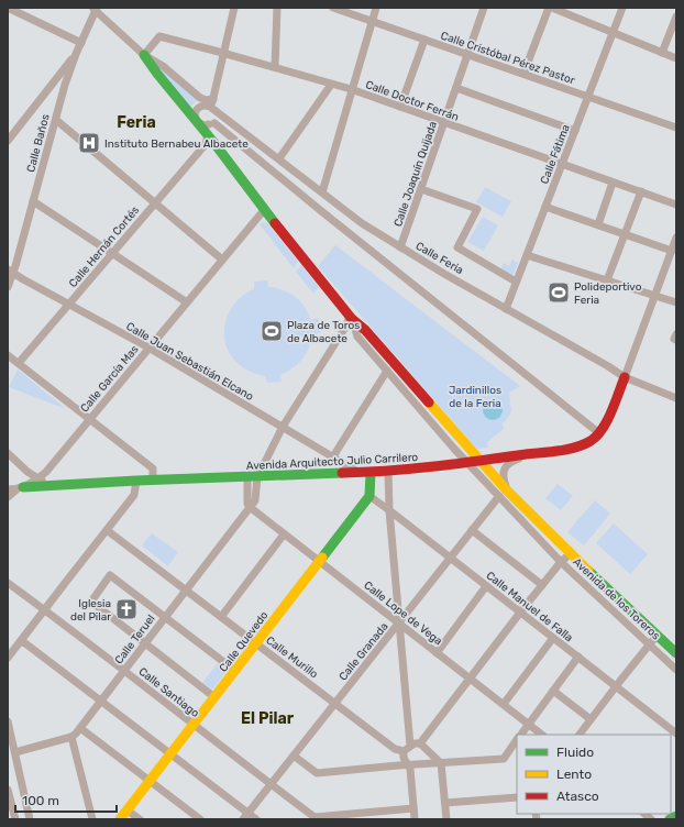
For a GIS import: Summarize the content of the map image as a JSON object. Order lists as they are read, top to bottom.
{
  "streets": {
    "street": [
      "Calle Cristóbal Pérez Pastor",
      "Calle Doctor Ferrán",
      "Calle Baños",
      "Calle Fátima",
      "Calle Joaquín Quijada",
      "Calle Hernán Cortés",
      "Calle Feria",
      "Calle Juan Sebastián Elcano",
      "Calle García Mas",
      "Avenida Arquitecto Julio Carrilero",
      "Avenida de los Toreros",
      "Calle Manuel de Falla",
      "Calle Lope de Vega",
      "Calle Teruel",
      "Calle Quevedo",
      "Calle Granada",
      "Calle Murillo",
      "Calle Santiago"
    ]
  },
  "crossings": [
    ["Calle Cristóbal Pérez Pastor", "Calle Fátima"],
    ["Calle Cristóbal Pérez Pastor", "Calle Joaquín Quijada"],
    ["Calle Doctor Ferrán", "Calle Fátima"],
    ["Calle Doctor Ferrán", "Calle Joaquín Quijada"],
    ["Calle Doctor Ferrán", "Calle Feria"],
    ["Calle Baños", "Calle Feria"],
    ["Calle Baños", "Calle Juan Sebastián Elcano"],
    ["Calle Fátima", "Calle Feria"],
    ["Calle Joaquín Quijada", "Calle Feria"],
    ["Calle Hernán Cortés", "Calle Feria"],
    ["Calle Hernán Cortés", "Calle Juan Sebastián Elcano"],
    ["Calle Feria", "Calle García Mas"],
    ["Calle Feria", "Avenida Arquitecto Julio Carrilero"],
    ["Calle Feria", "Avenida de los Toreros"],
    ["Calle Juan Sebastián Elcano", "Calle García Mas"],
    ["Calle Juan Sebastián Elcano", "Avenida Arquitecto Julio Carrilero"],
    ["Calle García Mas", "Avenida Arquitecto Julio Carrilero"],
    ["Avenida Arquitecto Julio Carrilero", "Avenida de los Toreros"],
    ["Avenida Arquitecto Julio Carrilero", "Calle Teruel"],
    ["Avenida de los Toreros", "Calle Granada"],
    ["Calle Manuel de Falla", "Calle Quevedo"],
    ["Calle Manuel de Falla", "Calle Granada"],
    ["Calle Lope de Vega", "Calle Teruel"],
    ["Calle Lope de Vega", "Calle Quevedo"],
    ["Calle Lope de Vega", "Calle Granada"],
    ["Calle Teruel", "Calle Murillo"],
    ["Calle Teruel", "Calle Santiago"],
    ["Calle Quevedo", "Calle Murillo"],
    ["Calle Quevedo", "Calle Santiago"],
    ["Calle Granada", "Calle Murillo"],
    ["Calle Granada", "Calle Santiago"]
  ],
  "districts": ["Feria", "El Pilar"],
  "parks": ["Jardinillos de la Feria"],
  "places": {
    "hospital": ["Instituto Bernabeu Albacete"],
    "sports": ["Polideportivo Feria", "Plaza de Toros de Albacete"],
    "church": ["Iglesia del Pilar"]
  },
  "legend": ["Fluido", "Lento", "Atasco"],
  "scale_bar": "100 m"
}
